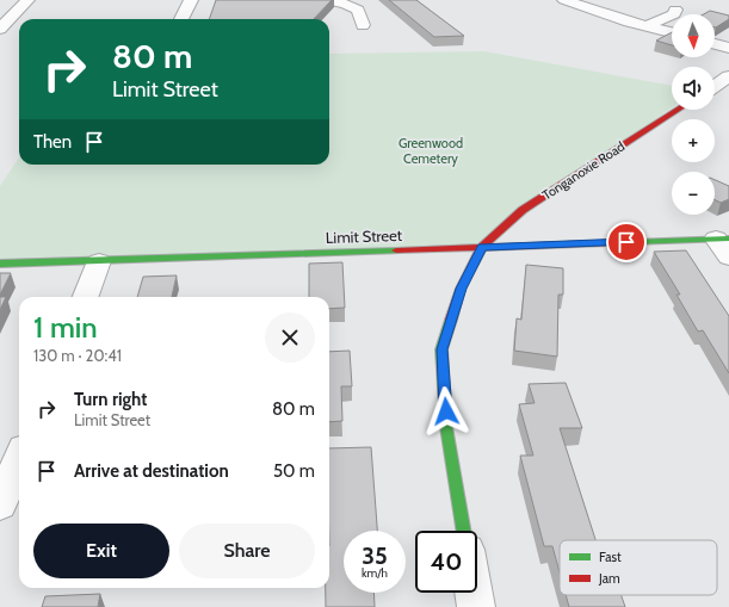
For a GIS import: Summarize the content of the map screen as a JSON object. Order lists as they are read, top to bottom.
{
  "streets": {
    "street": ["Tonganoxie Road", "Limit Street"]
  },
  "crossings": [
    ["Tonganoxie Road", "Limit Street"]
  ],
  "parks": ["Greenwood Cemetery"],
  "legend": ["Fast", "Jam"],
  "north": "bottom",
  "page": {
    "map_buttons": ["+", "−"],
    "turn": ["80 m", "Limit Street"],
    "then": "Then",
    "heading": ["1 min", "130 m · 20:41"],
    "list": [
      {
        "name": "Turn right",
        "note": "Limit Street",
        "value": "80 m"
      },
      {
        "name": "Arrive at destination",
        "value": "50 m"
      }
    ],
    "buttons": ["Exit", "Share"],
    "speed": "35 km/h",
    "limit": "40"
  }
}
